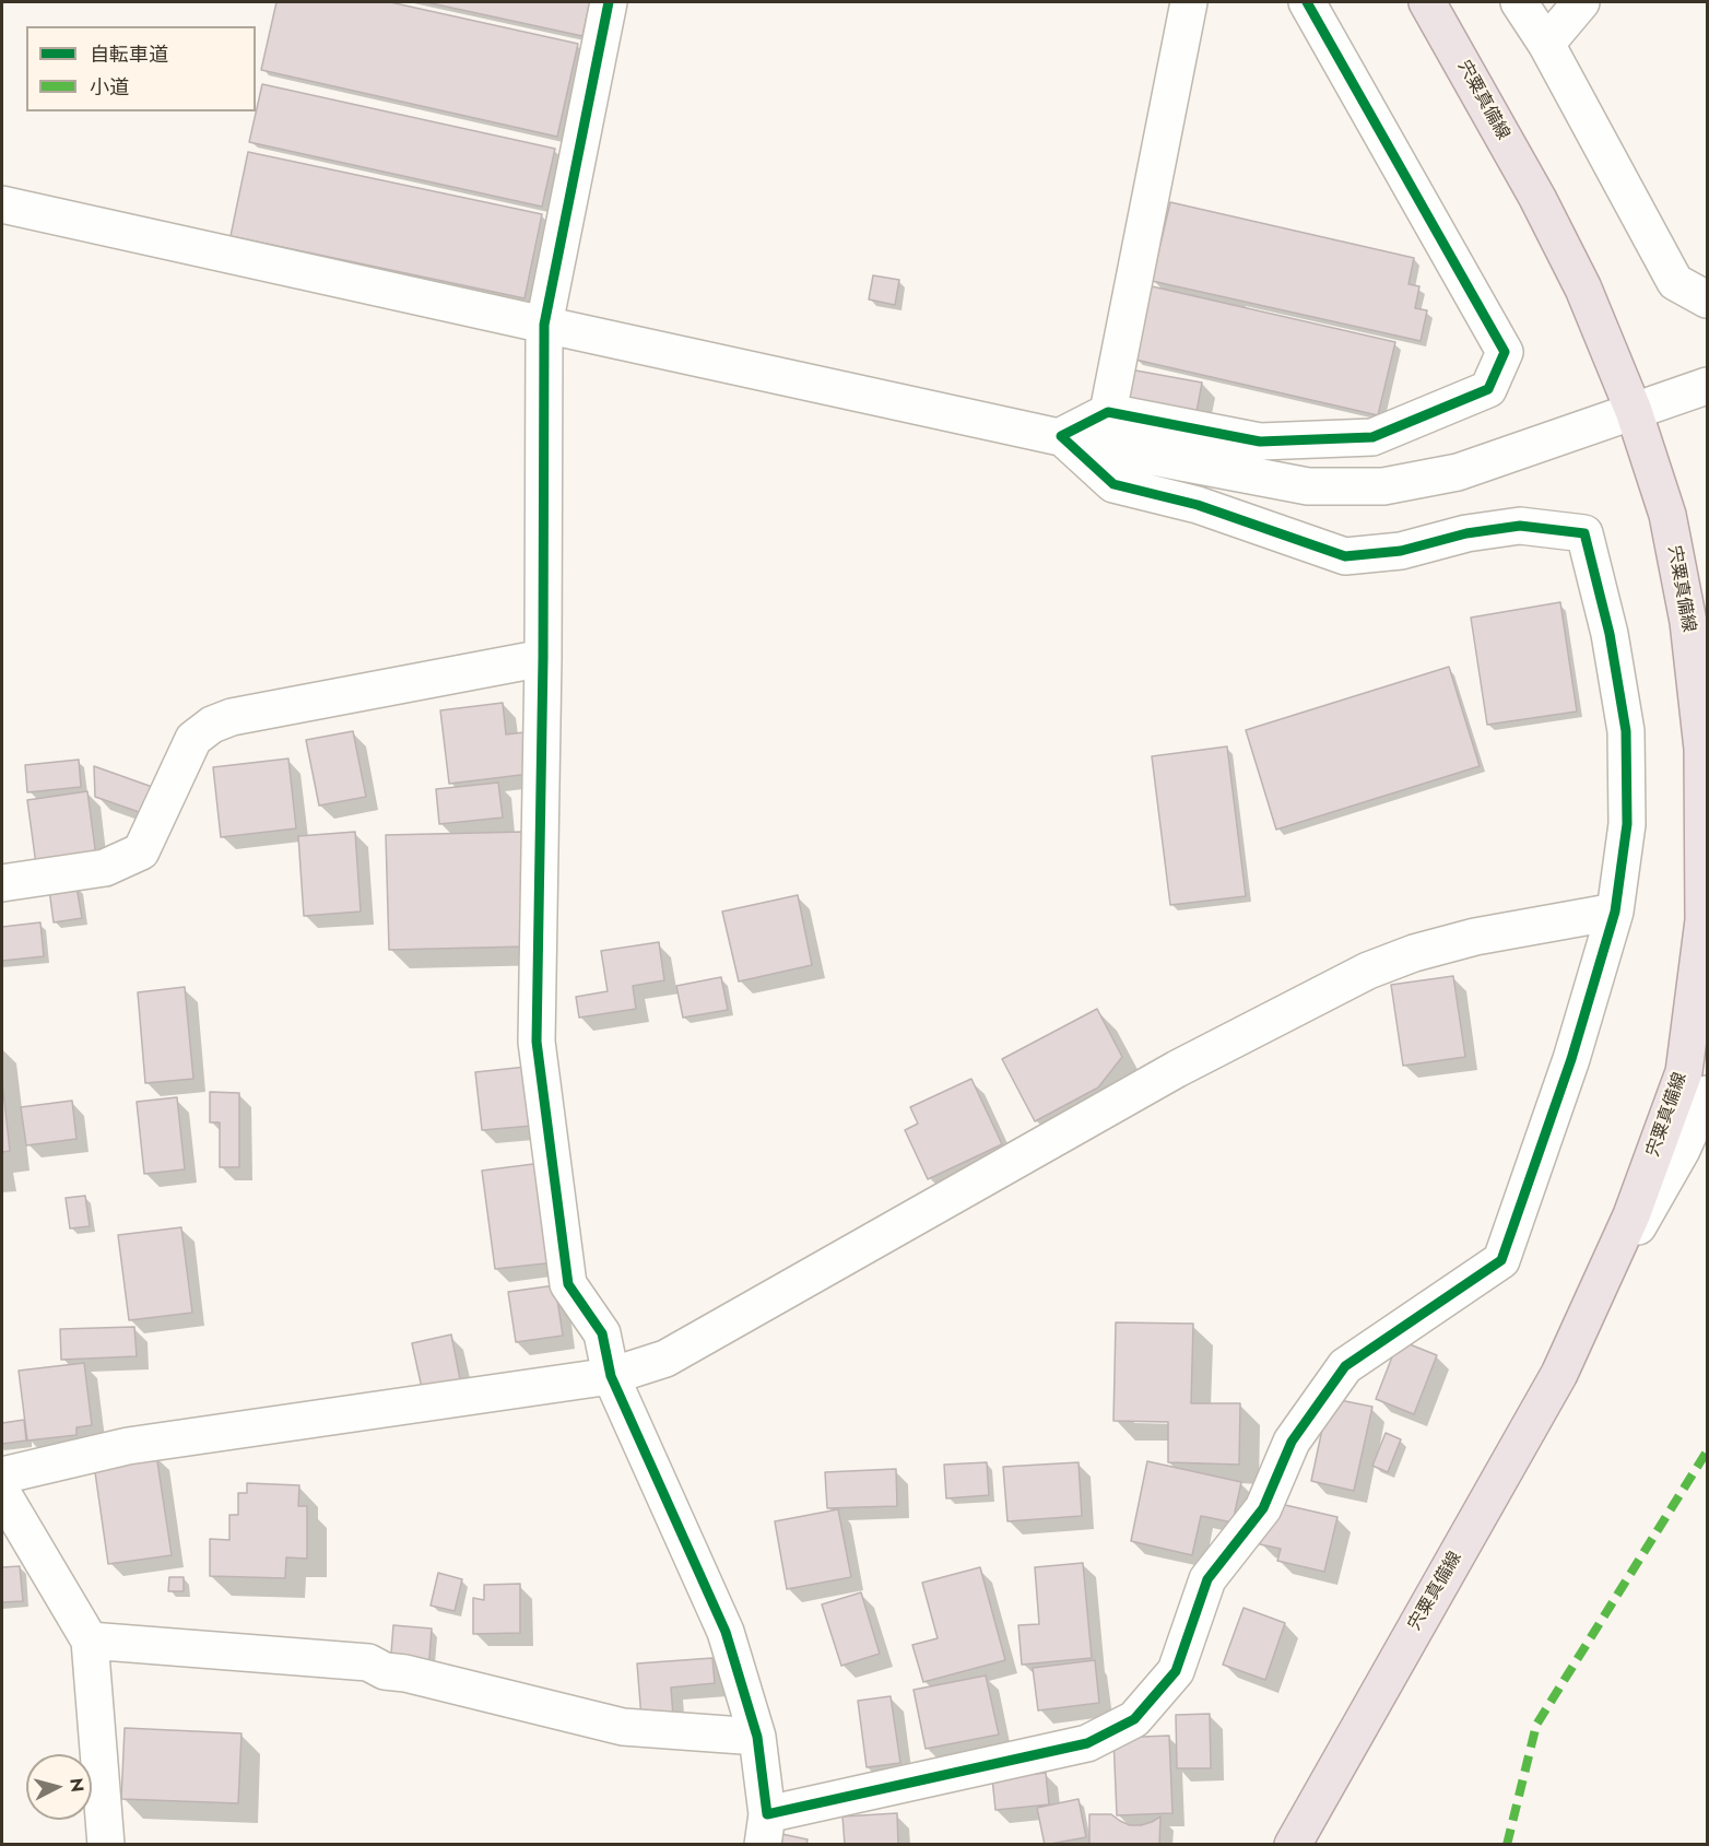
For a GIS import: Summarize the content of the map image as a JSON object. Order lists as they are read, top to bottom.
{
  "streets": {
    "main road": ["宍粟真備線"]
  },
  "legend": ["自転車道", "小道"],
  "north": "right"
}
